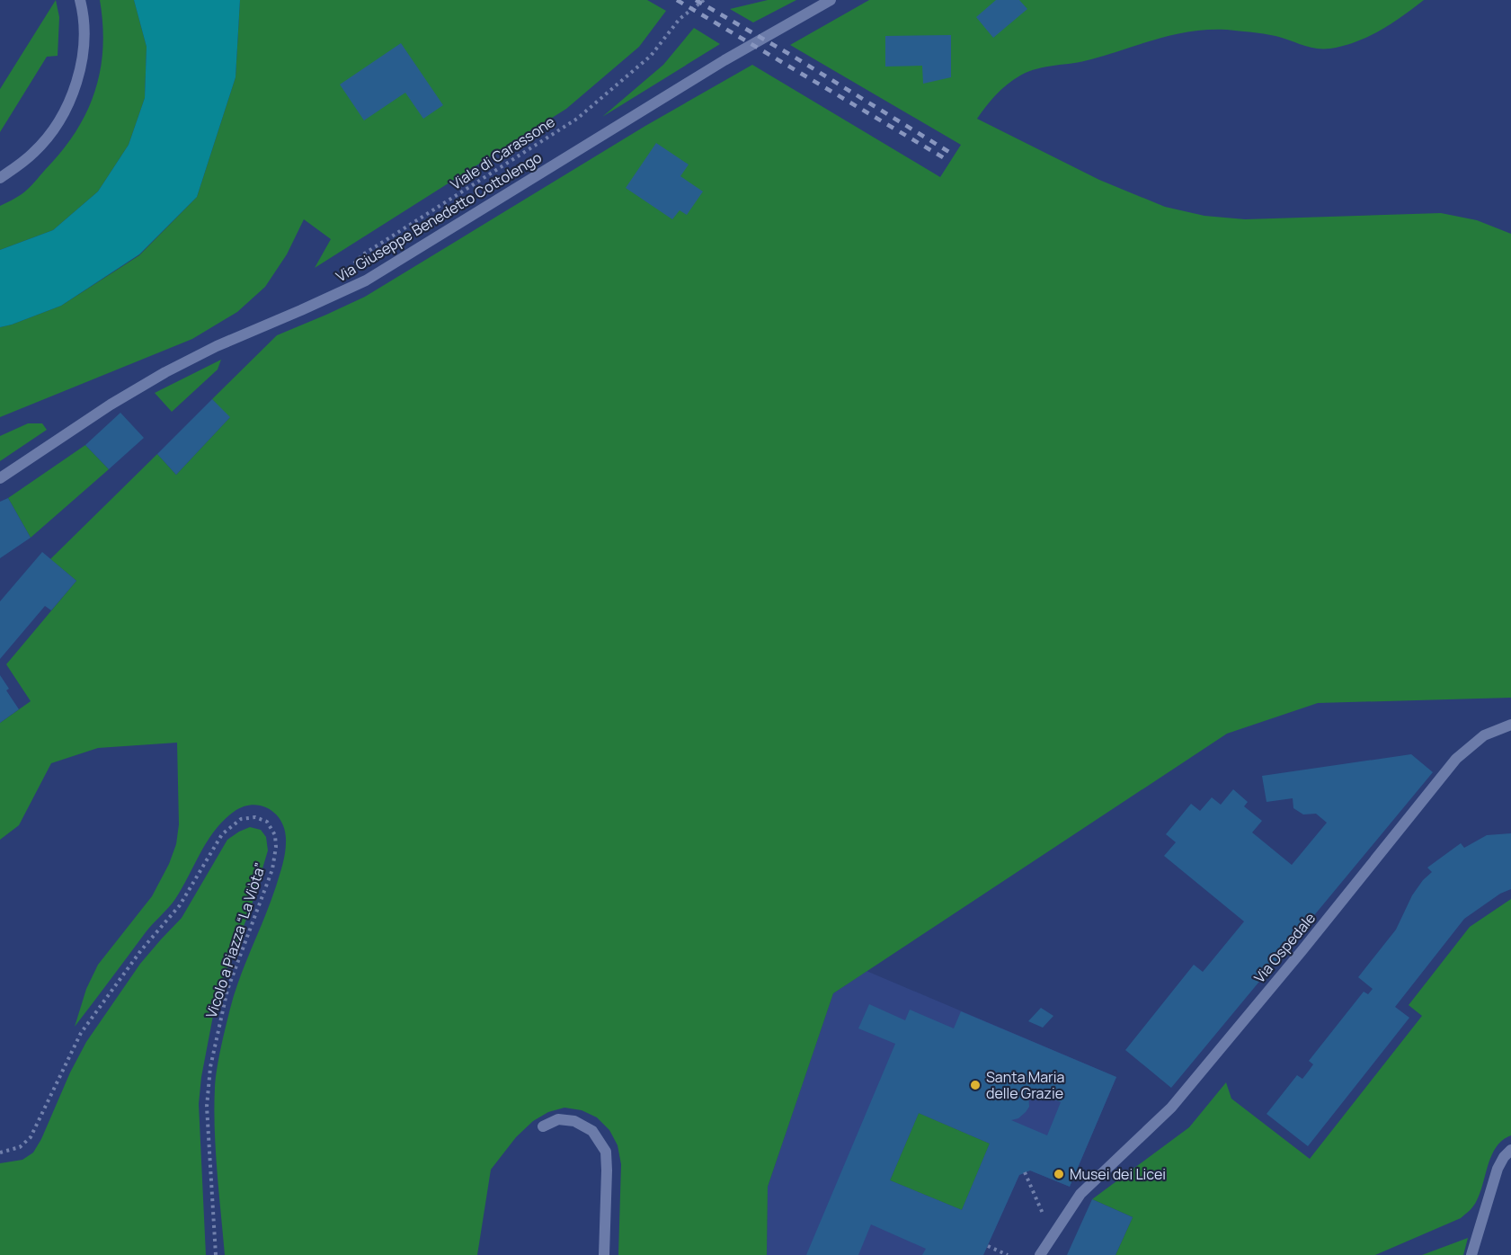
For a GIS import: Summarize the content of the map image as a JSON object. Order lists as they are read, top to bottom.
{
  "streets": {
    "street": ["Via Giuseppe Benedetto Cottolengo", "Via Ospedale"],
    "path": ["Viale di Carassone", "Vicolo a Piazza “La Viòta”"]
  },
  "places": ["Santa Maria delle Grazie", "Musei dei Licei"]
}
